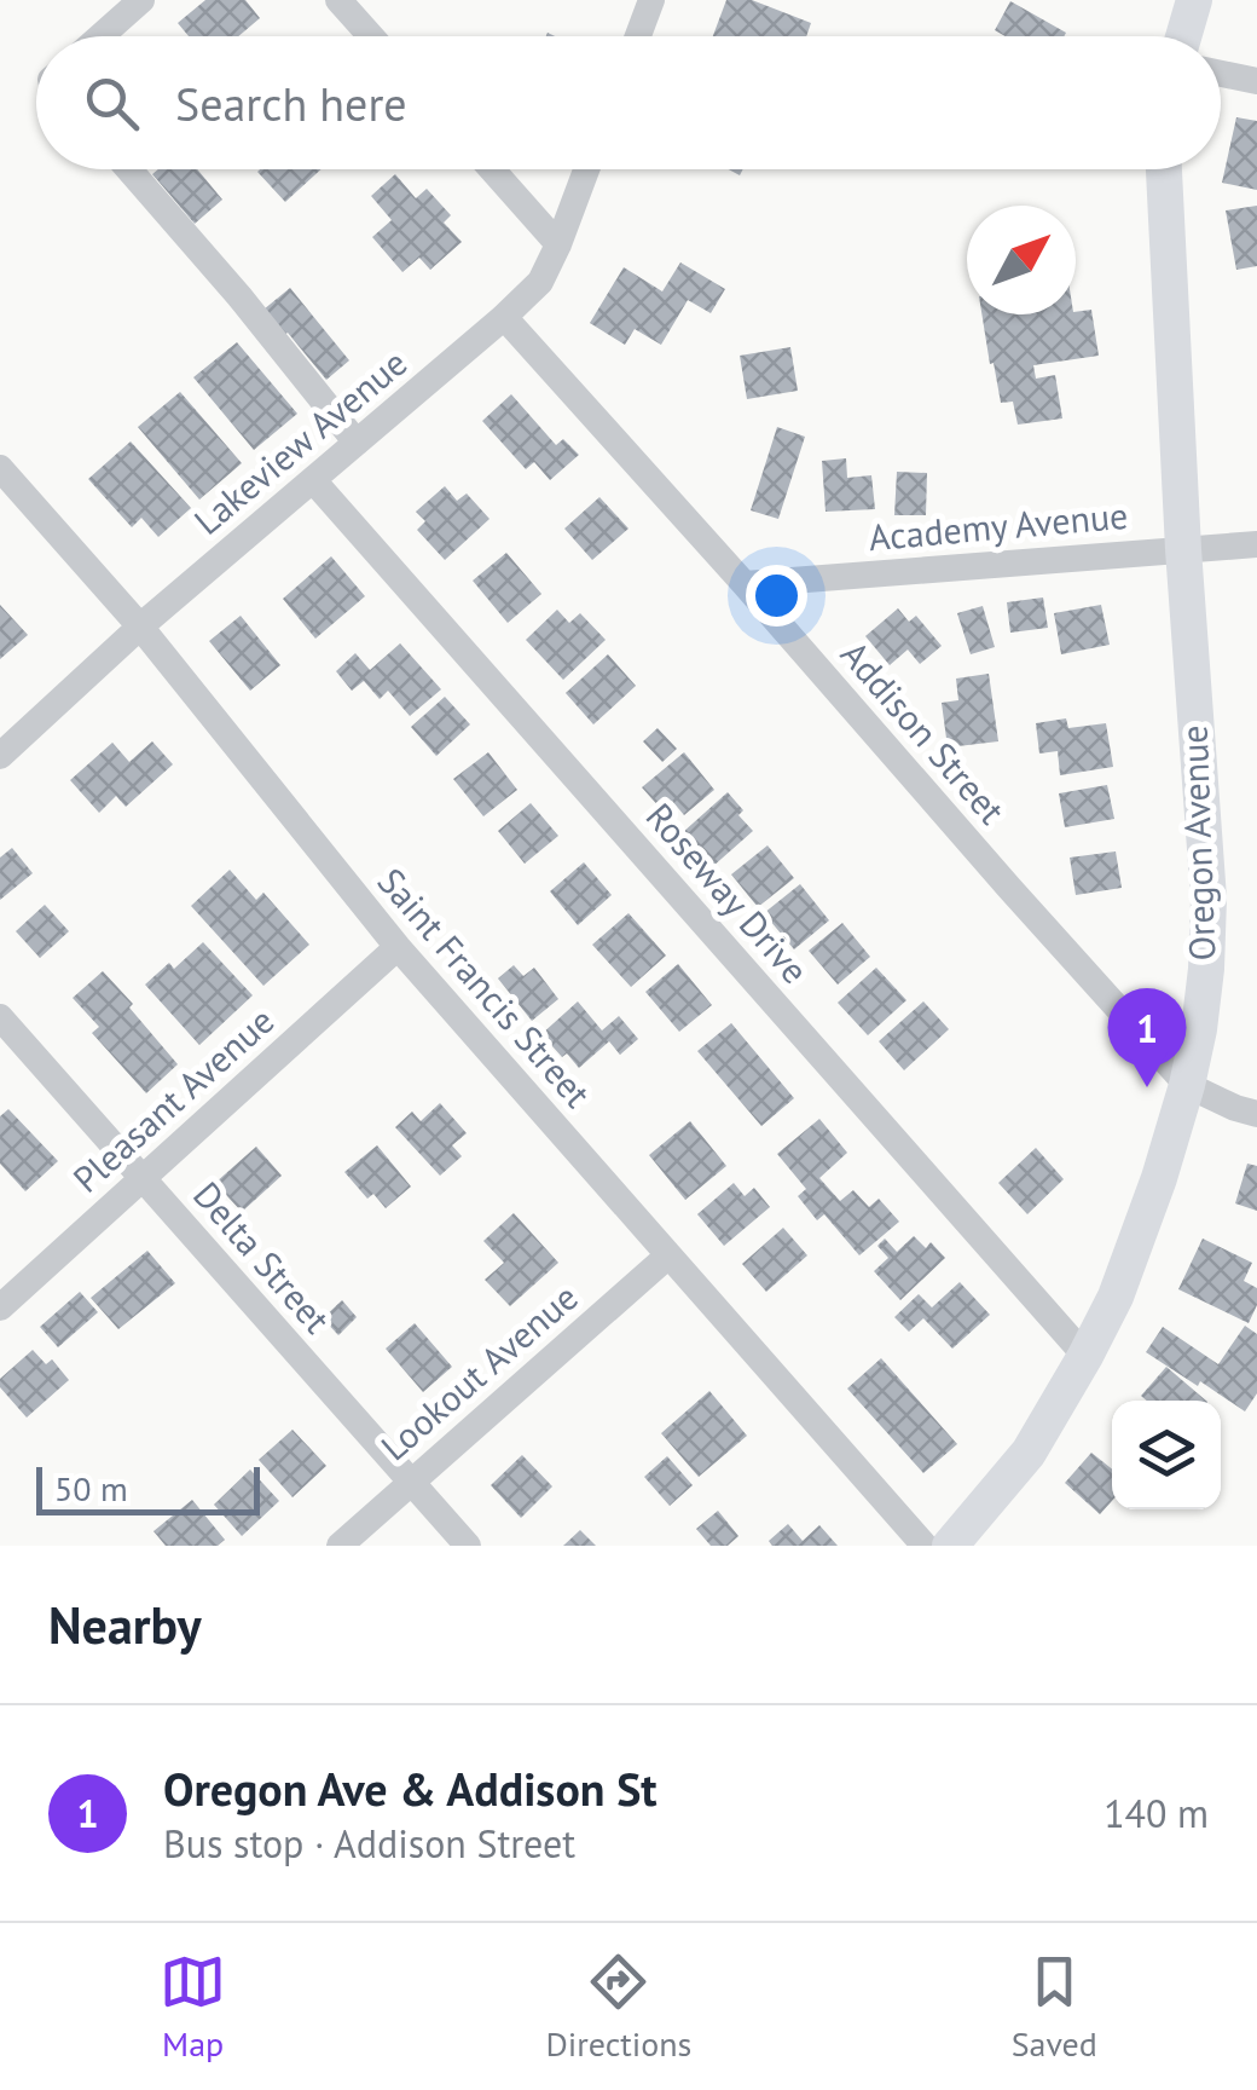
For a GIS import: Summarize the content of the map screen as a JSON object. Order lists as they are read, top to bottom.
{
  "streets": {
    "main road": ["Oregon Avenue"],
    "street": [
      "Lakeview Avenue",
      "Academy Avenue",
      "Addison Street",
      "Roseway Drive",
      "Saint Francis Street",
      "Pleasant Avenue",
      "Delta Street",
      "Lookout Avenue"
    ]
  },
  "crossings": [
    ["Lakeview Avenue", "Addison Street"],
    ["Lakeview Avenue", "Roseway Drive"],
    ["Lakeview Avenue", "Saint Francis Street"],
    ["Academy Avenue", "Addison Street"],
    ["Academy Avenue", "Oregon Avenue"],
    ["Addison Street", "Oregon Avenue"],
    ["Oregon Avenue", "Roseway Drive"],
    ["Saint Francis Street", "Pleasant Avenue"],
    ["Saint Francis Street", "Lookout Avenue"],
    ["Pleasant Avenue", "Delta Street"],
    ["Delta Street", "Lookout Avenue"]
  ],
  "scale_bar": "50 m",
  "north": "top right",
  "page": {
    "search": "Search here",
    "pins": "1",
    "scale": "50 m",
    "heading": "Nearby",
    "list": [
      {
        "mark": "1",
        "name": "Oregon Ave & Addison St",
        "note": "Bus stop · Addison Street",
        "value": "140 m"
      }
    ],
    "nav": ["Map", "Directions", "Saved"]
  }
}
